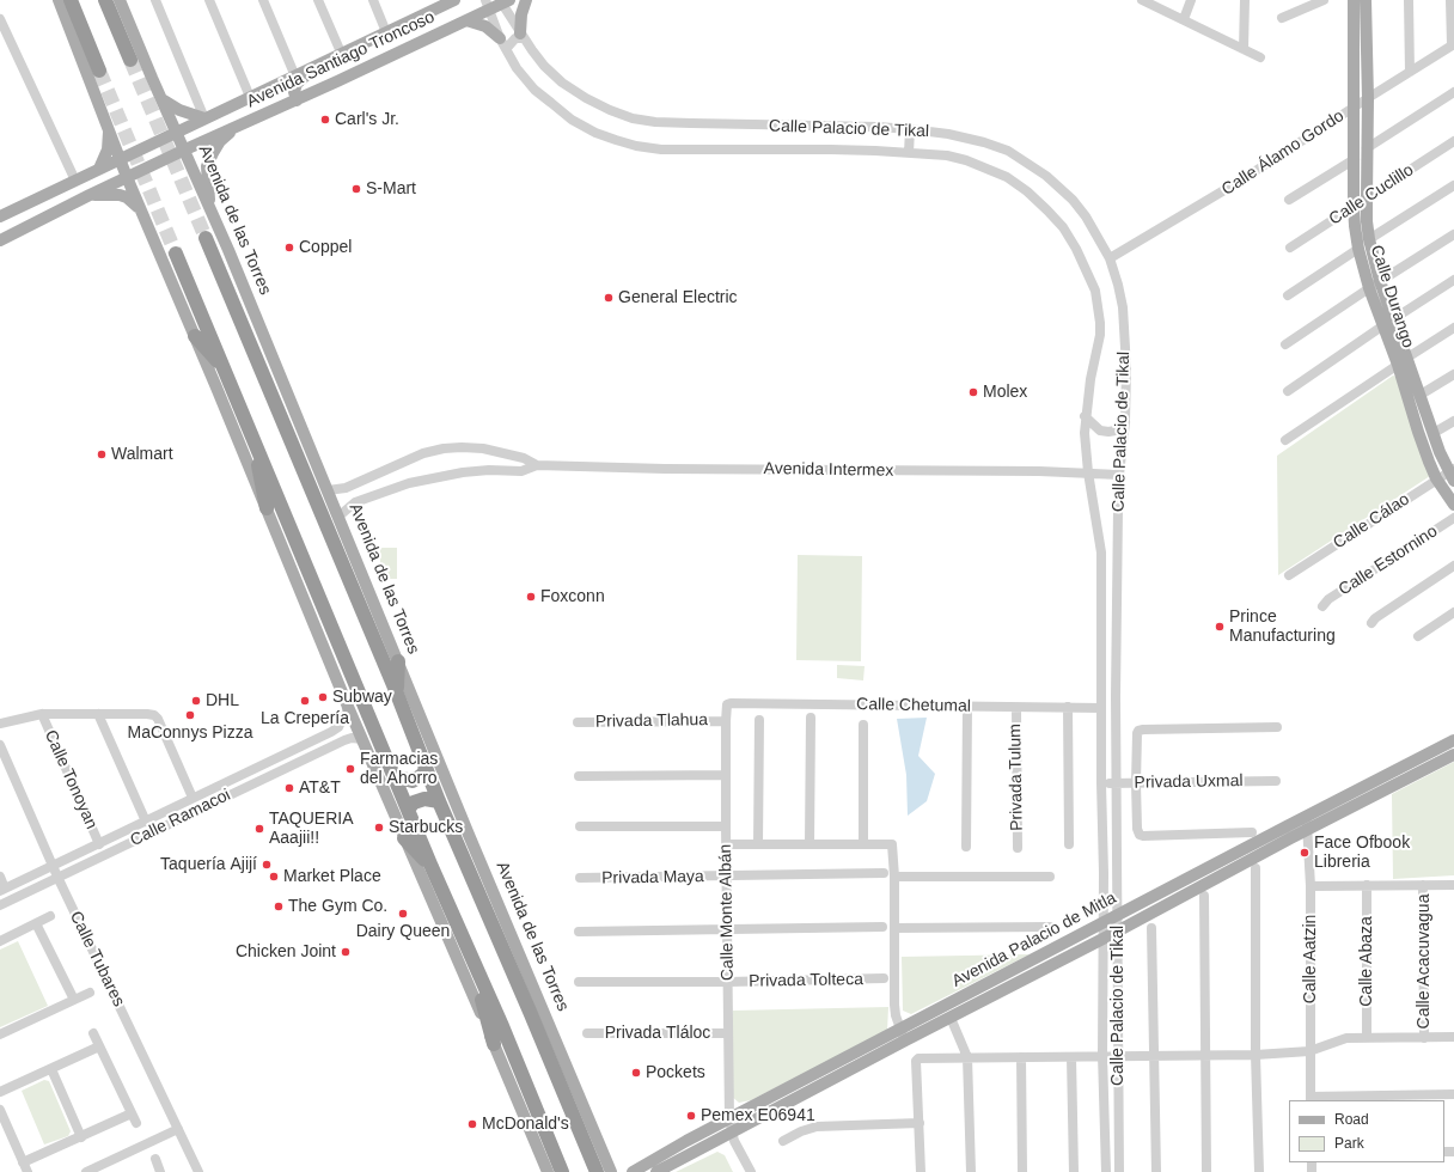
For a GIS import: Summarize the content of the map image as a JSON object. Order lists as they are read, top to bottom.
{
  "streets": {
    "highway": ["Avenida de las Torres"],
    "main road": ["Avenida Santiago Troncoso", "Calle Durango", "Avenida Palacio de Mitla"],
    "street": [
      "Calle Palacio de Tikal",
      "Calle Álamo Gordo",
      "Calle Cuclillo",
      "Avenida Intermex",
      "Calle Cálao",
      "Calle Estornino",
      "Calle Chetumal",
      "Privada Tlahua",
      "Privada Tulum",
      "Calle Tonoyan",
      "Privada Uxmal",
      "Calle Ramacoi",
      "Privada Maya",
      "Calle Monte Albán",
      "Calle Tubares",
      "Calle Aatzin",
      "Calle Abaza",
      "Calle Acacuvagua",
      "Privada Tolteca",
      "Privada Tláloc"
    ]
  },
  "crossings": [
    ["Avenida Santiago Troncoso", "Calle Palacio de Tikal"],
    ["Avenida Santiago Troncoso", "Avenida de las Torres"],
    ["Calle Palacio de Tikal", "Calle Álamo Gordo"],
    ["Calle Palacio de Tikal", "Avenida Intermex"],
    ["Calle Palacio de Tikal", "Calle Chetumal"],
    ["Calle Palacio de Tikal", "Privada Uxmal"],
    ["Calle Palacio de Tikal", "Avenida Palacio de Mitla"],
    ["Calle Álamo Gordo", "Calle Durango"],
    ["Calle Cuclillo", "Calle Durango"],
    ["Avenida de las Torres", "Avenida Intermex"],
    ["Calle Durango", "Calle Cálao"],
    ["Calle Chetumal", "Privada Tulum"],
    ["Calle Chetumal", "Calle Monte Albán"],
    ["Privada Tlahua", "Calle Monte Albán"],
    ["Calle Tonoyan", "Calle Ramacoi"],
    ["Calle Ramacoi", "Calle Tubares"],
    ["Privada Maya", "Calle Monte Albán"],
    ["Calle Monte Albán", "Avenida Palacio de Mitla"],
    ["Calle Monte Albán", "Privada Tolteca"],
    ["Calle Monte Albán", "Privada Tláloc"],
    ["Avenida Palacio de Mitla", "Calle Aatzin"]
  ],
  "places": [
    "Carl's Jr.",
    "S-Mart",
    "Coppel",
    "General Electric",
    "Molex",
    "Walmart",
    "Foxconn",
    "Prince Manufacturing",
    "Subway",
    "DHL",
    "La Crepería",
    "MaConnys Pizza",
    "Farmacias del Ahorro",
    "AT&T",
    "Starbucks",
    "TAQUERIA Aaajii!!",
    "Face Ofbook Libreria",
    "Taquería Ajijí",
    "Market Place",
    "The Gym Co.",
    "Dairy Queen",
    "Chicken Joint",
    "Pockets",
    "Pemex E06941",
    "McDonald's"
  ],
  "legend": ["Road", "Park"]
}
